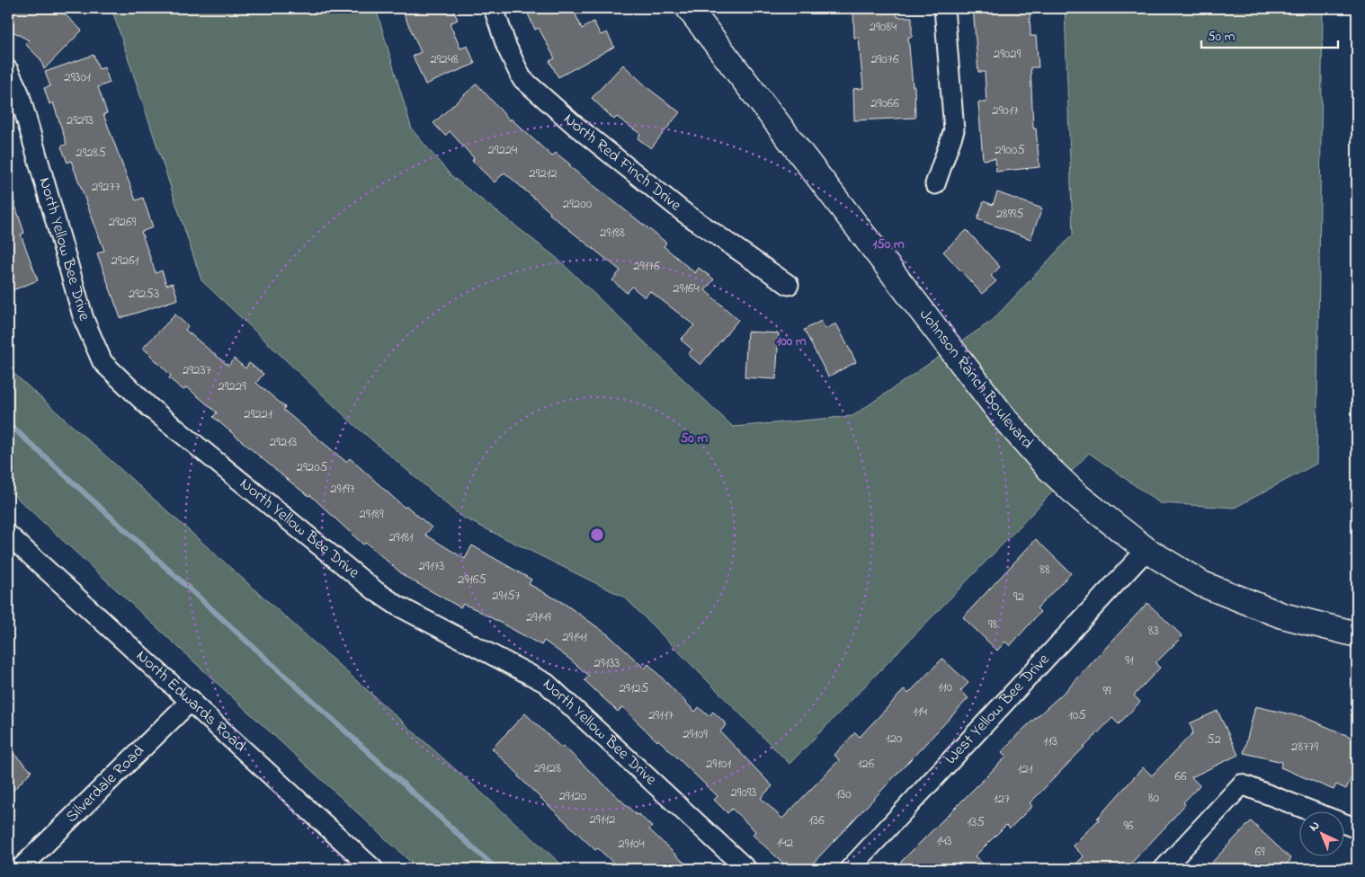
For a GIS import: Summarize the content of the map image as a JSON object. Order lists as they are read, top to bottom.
{
  "streets": {
    "street": [
      "North Red Finch Drive",
      "North Yellow Bee Drive",
      "Johnson Ranch Boulevard",
      "North Edwards Road",
      "West Yellow Bee Drive",
      "Silverdale Road"
    ]
  },
  "crossings": [
    ["Johnson Ranch Boulevard", "West Yellow Bee Drive"],
    ["North Edwards Road", "Silverdale Road"]
  ],
  "house_numbers": [
    "29084",
    "29029",
    "29248",
    "29076",
    "29301",
    "29066",
    "29017",
    "29293",
    "29224",
    "29005",
    "29285",
    "29212",
    "29277",
    "29200",
    "28995",
    "29269",
    "29188",
    "29261",
    "29176",
    "29164",
    "29253",
    "29237",
    "29229",
    "29221",
    "29213",
    "29205",
    "29197",
    "29189",
    "29181",
    "29173",
    "88",
    "29165",
    "29157",
    "92",
    "29149",
    "98",
    "83",
    "29141",
    "91",
    "29133",
    "110",
    "29125",
    "99",
    "114",
    "29117",
    "105",
    "29109",
    "120",
    "52",
    "113",
    "28779",
    "29101",
    "126",
    "29128",
    "121",
    "66",
    "29093",
    "130",
    "29120",
    "80",
    "127",
    "29112",
    "136",
    "135",
    "96",
    "143",
    "142",
    "29104",
    "69"
  ],
  "scale_bar": "50 m",
  "north": "top left",
  "rings": ["150 m", "100 m", "50 m"]
}
